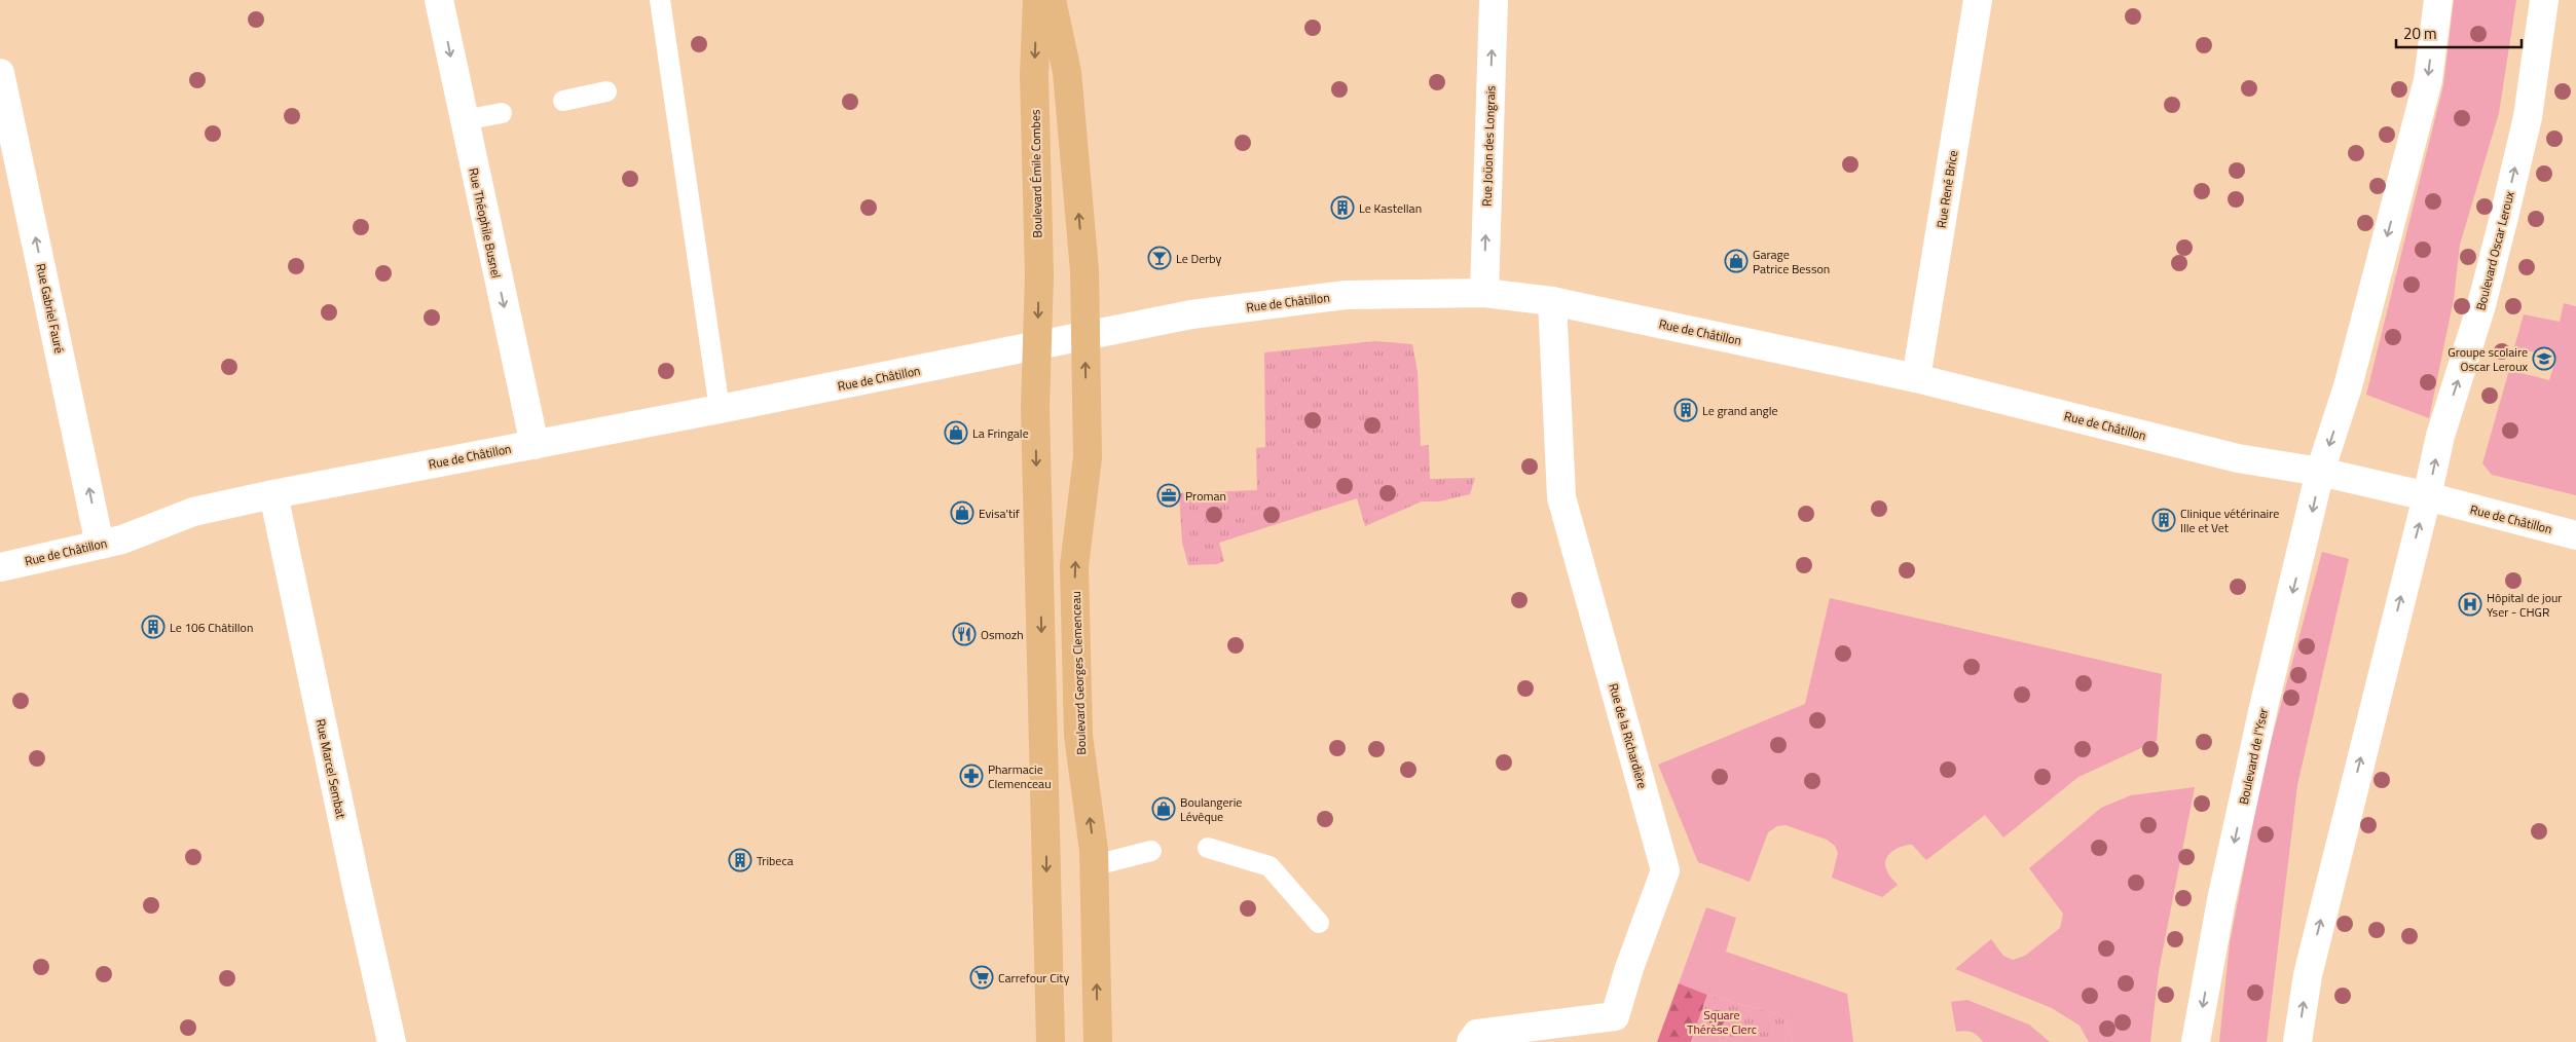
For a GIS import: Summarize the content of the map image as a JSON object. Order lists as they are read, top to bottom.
{
  "streets": {
    "main road": ["Boulevard Émile Combes", "Boulevard Georges Clemenceau"],
    "street": [
      "Rue Joüon des Longrais",
      "Rue René Brice",
      "Rue Théophile Busnel",
      "Boulevard Oscar Leroux",
      "Rue de Châtillon",
      "Rue Gabriel Fauré",
      "Rue de la Richardière",
      "Boulevard de l'Yser",
      "Rue Marcel Sembat"
    ]
  },
  "crossings": [
    ["Rue Joüon des Longrais", "Rue de Châtillon"],
    ["Boulevard Émile Combes", "Rue de Châtillon"],
    ["Rue René Brice", "Rue de Châtillon"],
    ["Rue Théophile Busnel", "Rue de Châtillon"],
    ["Boulevard Oscar Leroux", "Rue de Châtillon"],
    ["Rue de Châtillon", "Rue Gabriel Fauré"],
    ["Rue de Châtillon", "Boulevard Georges Clemenceau"],
    ["Rue de Châtillon", "Rue de la Richardière"],
    ["Rue de Châtillon", "Boulevard de l'Yser"],
    ["Rue de Châtillon", "Rue Marcel Sembat"]
  ],
  "one_way": ["Rue Joüon des Longrais", "Rue Théophile Busnel", "Rue Gabriel Fauré"],
  "parks": ["Square Thérèse Clerc"],
  "places": {
    "building": [
      "Le Kastellan",
      "Le grand angle",
      "Clinique vétérinaire Ille et Vet",
      "Le 106 Châtillon",
      "Tribeca"
    ],
    "bar": ["Le Derby"],
    "shop": [
      "Garage Patrice Besson",
      "La Fringale",
      "Evisa'tif",
      "Boulangerie Lévêque"
    ],
    "school or university": ["Groupe scolaire Oscar Leroux"],
    "office": ["Proman"],
    "hospital": ["Hôpital de jour Yser - CHGR"],
    "restaurant": ["Osmozh"],
    "pharmacy": ["Pharmacie Clemenceau"],
    "supermarket": ["Carrefour City"]
  },
  "scale_bar": "20 m"
}
